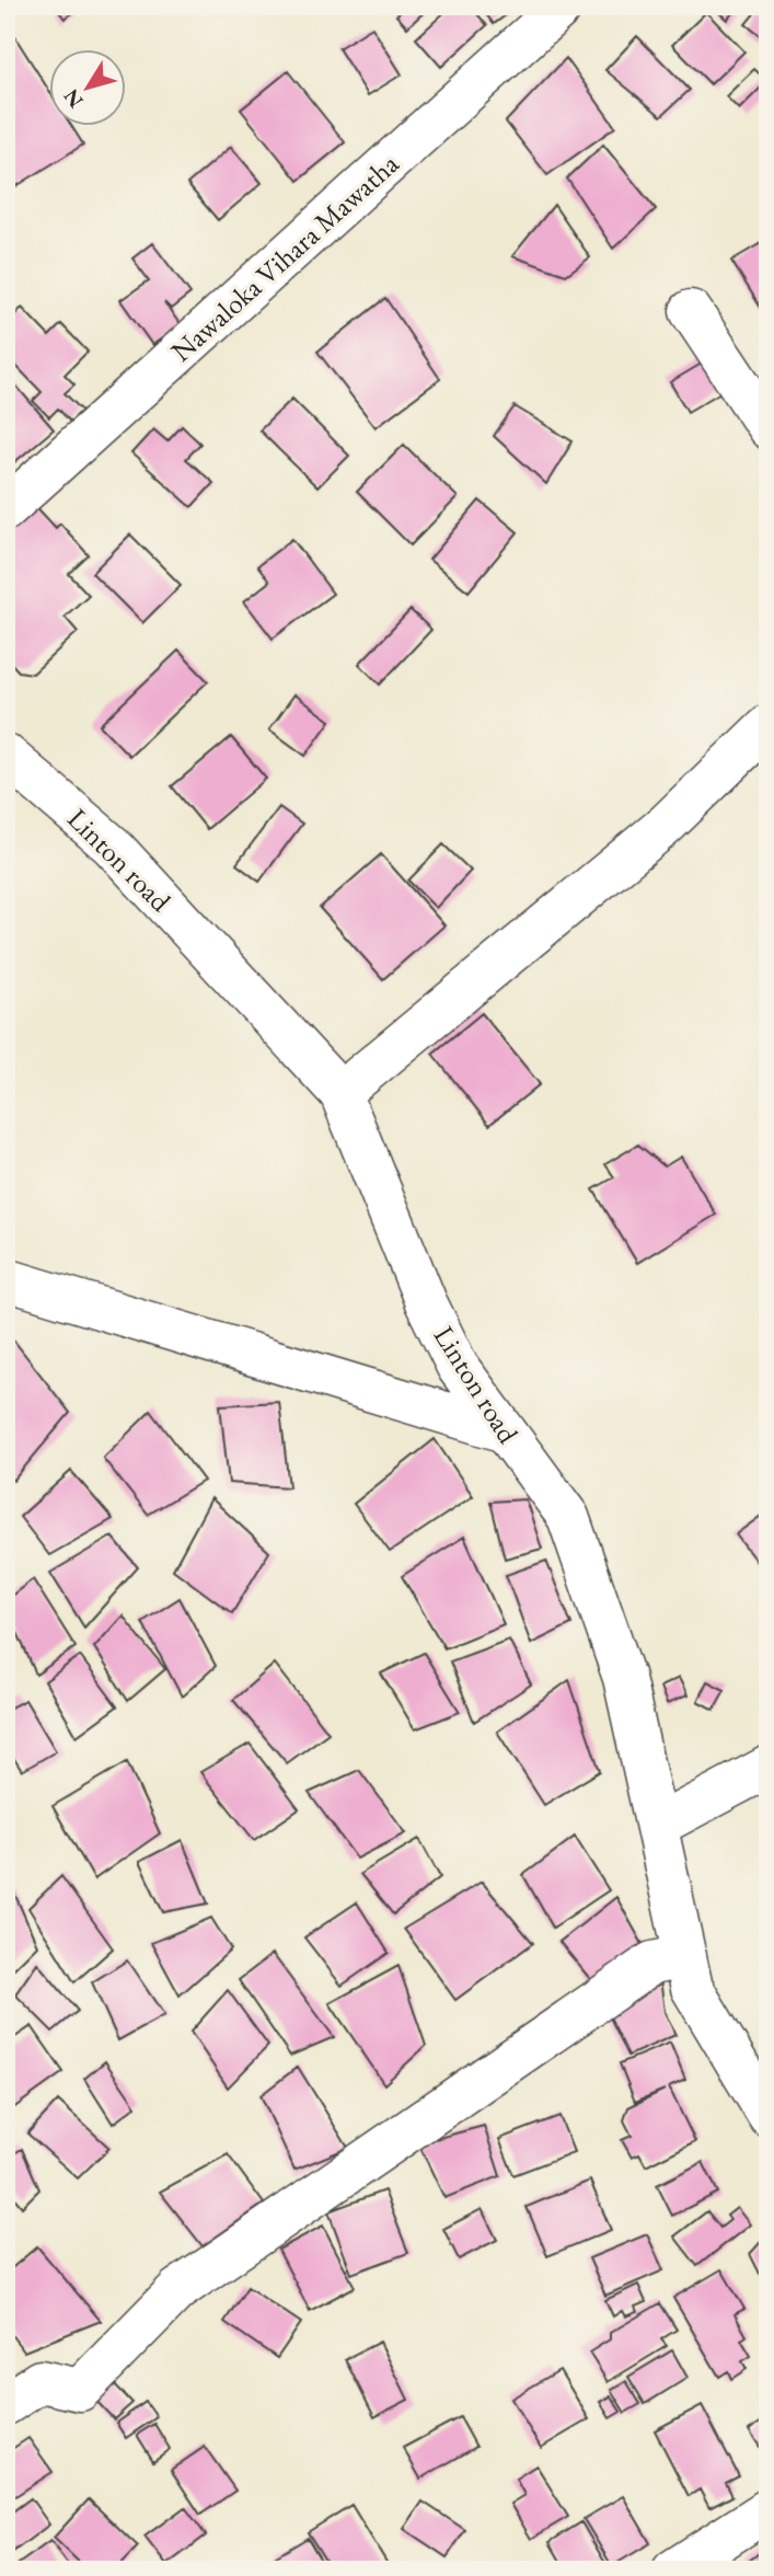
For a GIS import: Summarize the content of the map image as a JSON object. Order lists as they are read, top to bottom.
{
  "streets": {
    "street": ["Nawaloka Vihara Mawatha", "Linton road"]
  },
  "north": "bottom left"
}
